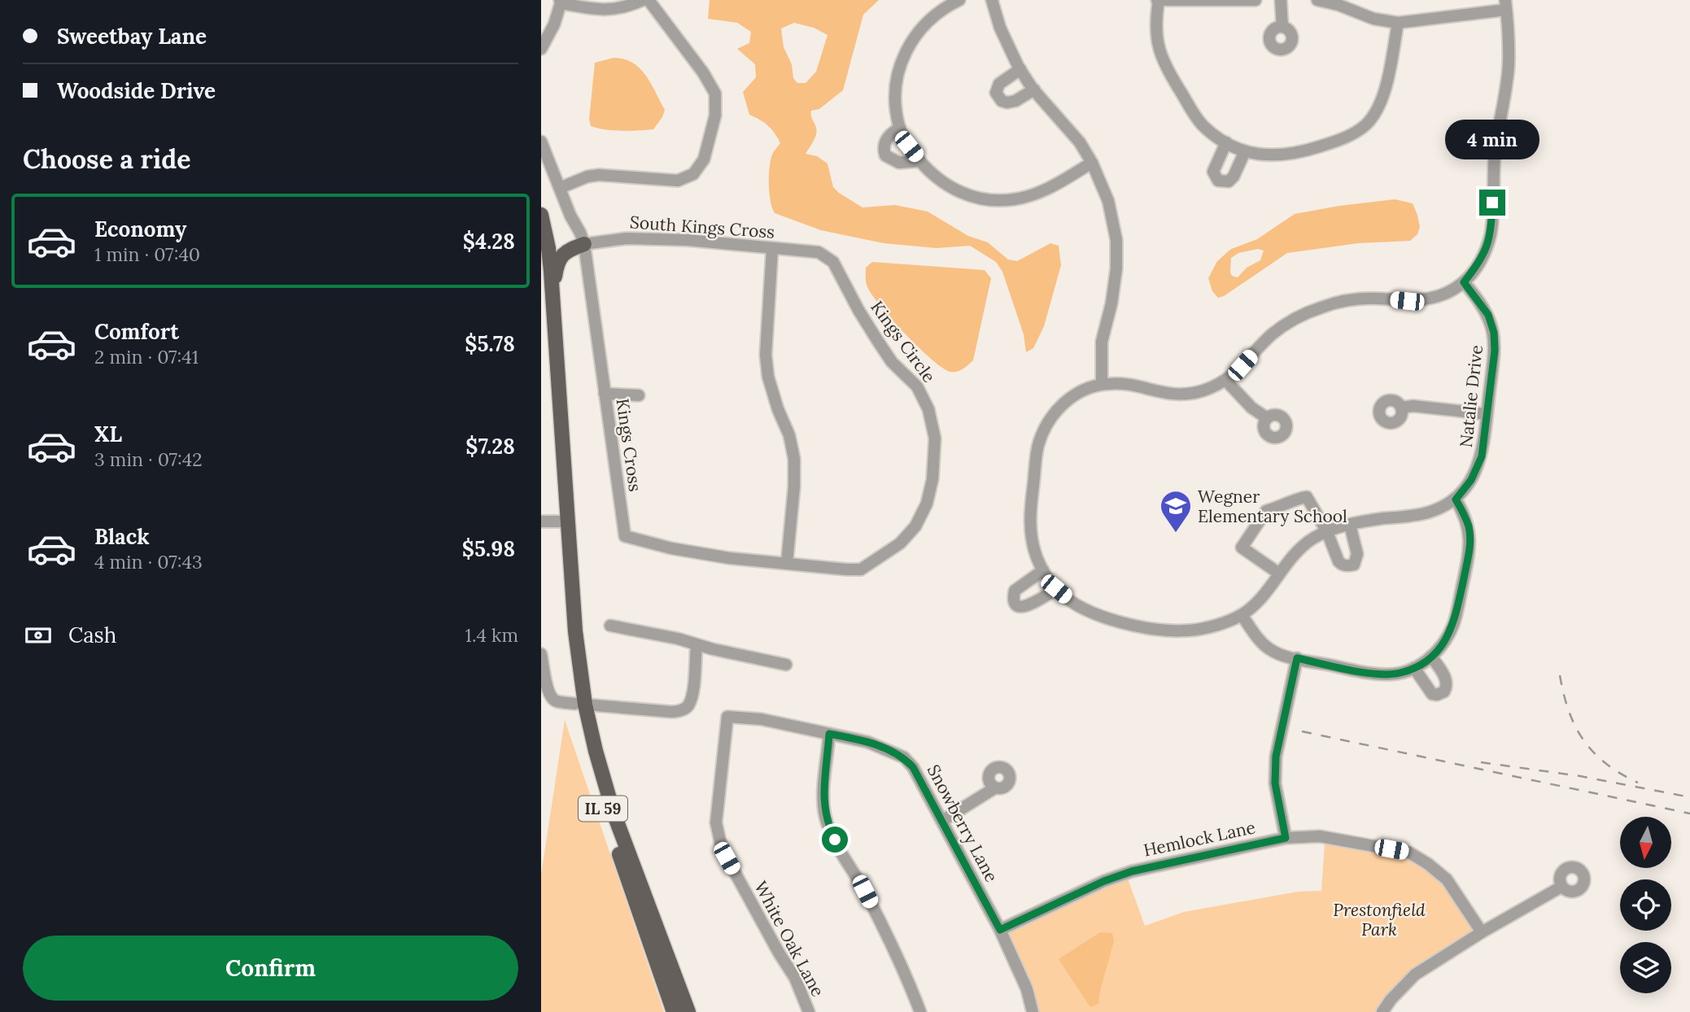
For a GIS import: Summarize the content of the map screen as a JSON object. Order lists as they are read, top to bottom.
{
  "streets": {
    "main road": ["IL 59"],
    "street": [
      "South Kings Cross",
      "Kings Circle",
      "Natalie Drive",
      "Kings Cross",
      "Snowberry Lane",
      "Hemlock Lane",
      "White Oak Lane"
    ]
  },
  "crossings": [
    ["South Kings Cross", "Kings Circle"],
    ["South Kings Cross", "Kings Cross"],
    ["Kings Circle", "Kings Cross"],
    ["Snowberry Lane", "Hemlock Lane"],
    ["Snowberry Lane", "White Oak Lane"]
  ],
  "parks": ["Prestonfield Park"],
  "places": {
    "school or university": ["Wegner Elementary School"]
  },
  "north": "bottom",
  "page": {
    "banner": ["Sweetbay Lane", "Woodside Drive"],
    "bubble": "4 min",
    "heading": "Choose a ride",
    "list": [
      {
        "name": "Economy",
        "note": "1 min · 07:40",
        "value": "$4.28"
      },
      {
        "name": "Comfort",
        "note": "2 min · 07:41",
        "value": "$5.78"
      },
      {
        "name": "XL",
        "note": "3 min · 07:42",
        "value": "$7.28"
      },
      {
        "name": "Black",
        "note": "4 min · 07:43",
        "value": "$5.98"
      }
    ],
    "pay": ["Cash", "1.4 km"],
    "buttons": "Confirm"
  }
}
